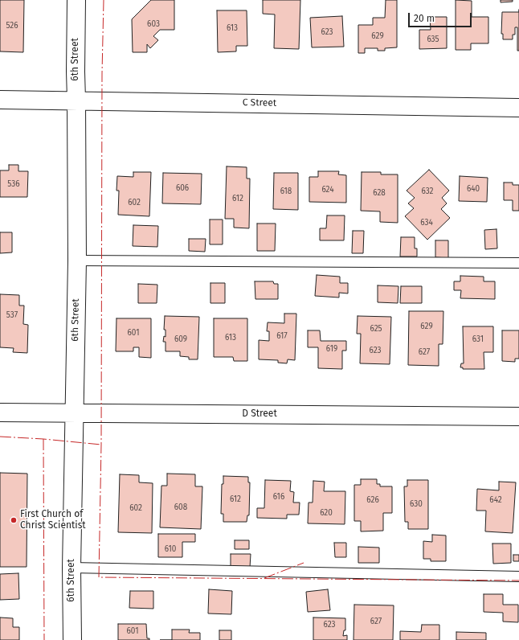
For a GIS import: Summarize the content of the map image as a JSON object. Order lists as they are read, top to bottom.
{
  "streets": {
    "street": ["6th Street", "C Street", "D Street"]
  },
  "crossings": [
    ["6th Street", "C Street"],
    ["6th Street", "D Street"]
  ],
  "places": ["First Church of Christ Scientist"],
  "house_numbers": [
    "603",
    "526",
    "613",
    "623",
    "629",
    "635",
    "536",
    "606",
    "640",
    "624",
    "618",
    "632",
    "628",
    "612",
    "602",
    "634",
    "537",
    "629",
    "625",
    "601",
    "617",
    "613",
    "609",
    "631",
    "619",
    "623",
    "627",
    "616",
    "612",
    "626",
    "642",
    "630",
    "608",
    "602",
    "620",
    "610",
    "627",
    "623",
    "601"
  ],
  "scale_bar": "20 m"
}
